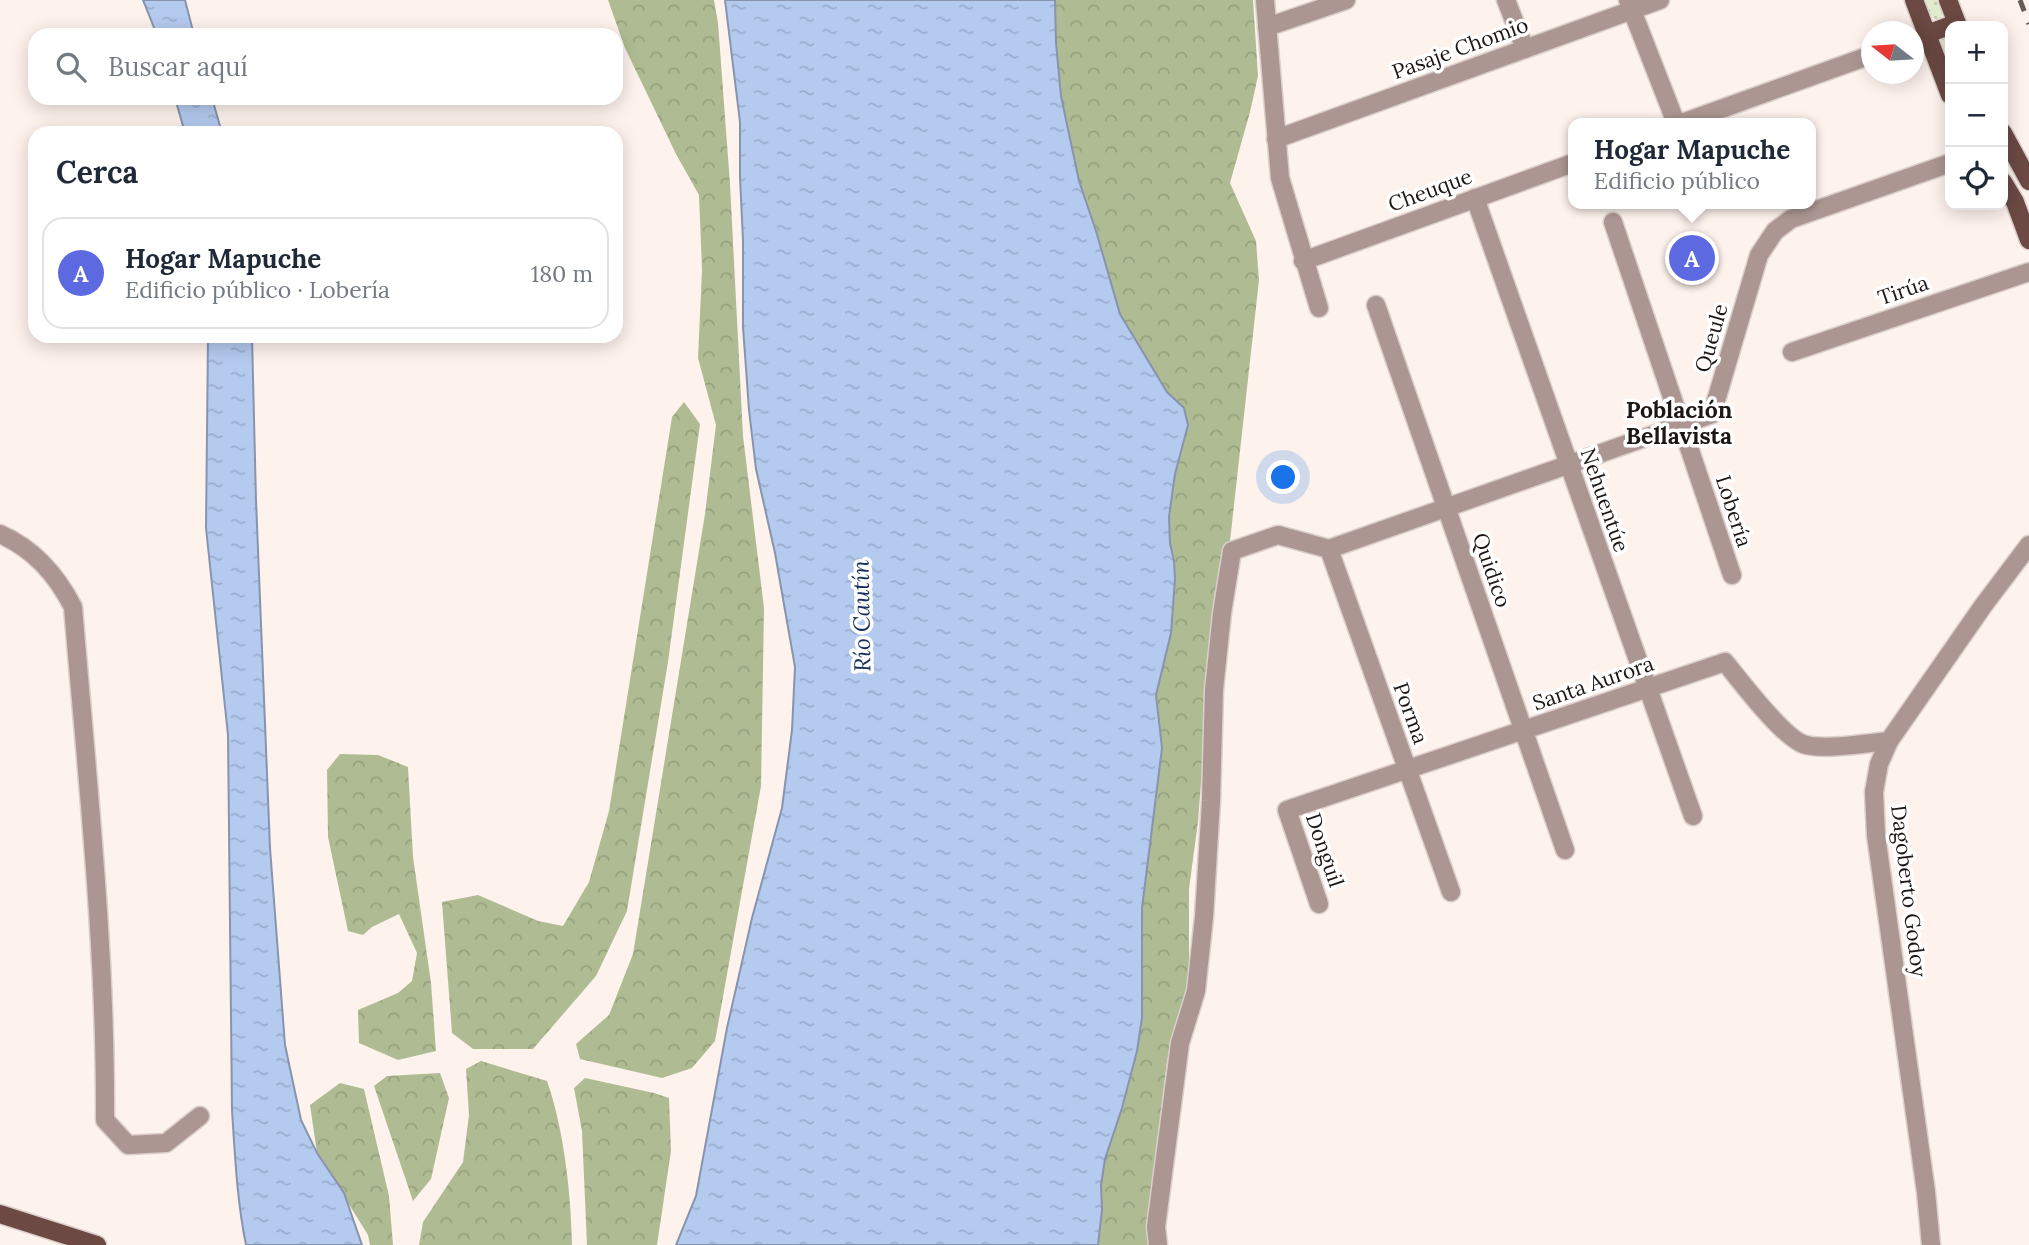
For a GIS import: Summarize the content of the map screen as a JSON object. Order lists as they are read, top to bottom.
{
  "streets": {
    "street": [
      "Pasaje Chomio",
      "Cheuque",
      "Tirúa",
      "Queule",
      "Nehuentúe",
      "Lobería",
      "Quidico",
      "Santa Aurora",
      "Porma",
      "Donguil",
      "Dagoberto Godoy"
    ]
  },
  "crossings": [
    ["Cheuque", "Nehuentúe"],
    ["Queule", "Nehuentúe"],
    ["Queule", "Lobería"],
    ["Queule", "Quidico"],
    ["Queule", "Porma"],
    ["Nehuentúe", "Santa Aurora"],
    ["Quidico", "Santa Aurora"],
    ["Santa Aurora", "Porma"],
    ["Santa Aurora", "Donguil"],
    ["Santa Aurora", "Dagoberto Godoy"]
  ],
  "districts": ["Población Bellavista"],
  "water": ["Río Cautín"],
  "north": "left",
  "page": {
    "map_buttons": ["+", "−"],
    "search": "Buscar aquí",
    "popup": ["Hogar Mapuche", "Edificio público"],
    "heading": "Cerca",
    "list": [
      {
        "mark": "A",
        "name": "Hogar Mapuche",
        "note": "Edificio público · Lobería",
        "value": "180 m"
      }
    ],
    "pins": "A"
  }
}
